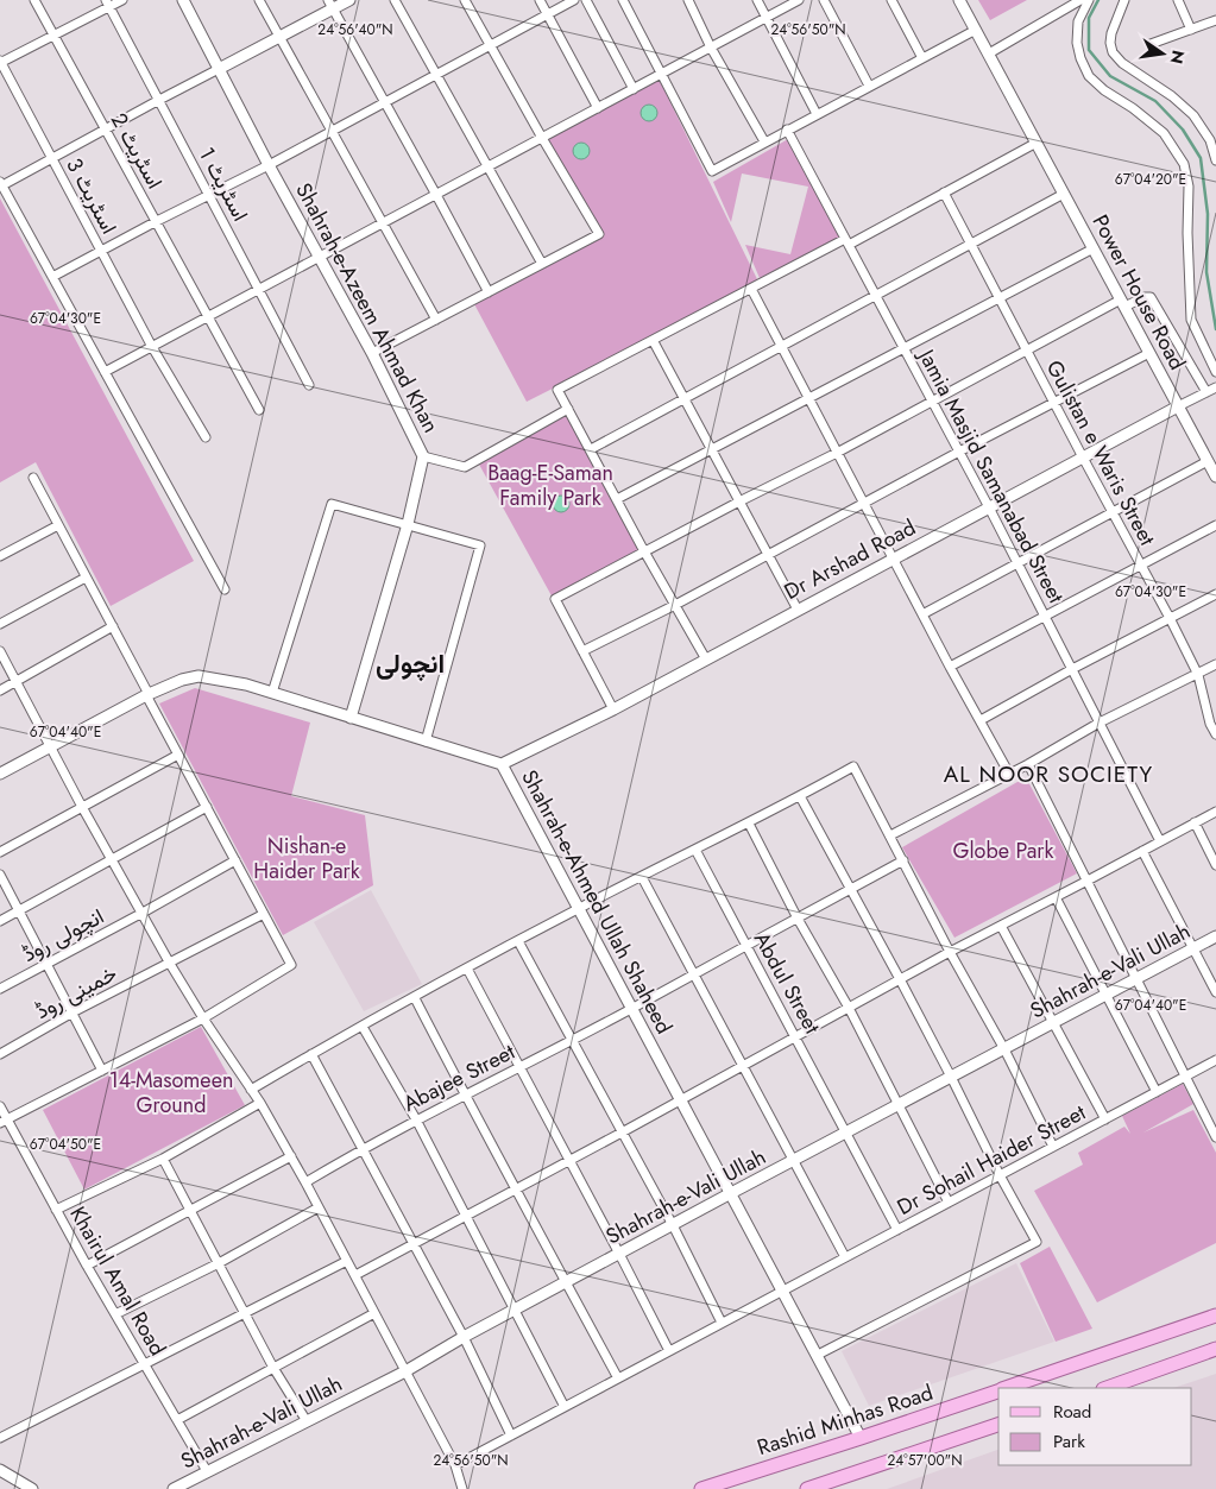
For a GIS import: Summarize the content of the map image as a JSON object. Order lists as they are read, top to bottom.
{
  "streets": {
    "main road": ["Rashid Minhas Road"],
    "street": [
      "اسٹریٹ 2",
      "اسٹریٹ 1",
      "اسٹریٹ 3",
      "Power House Road",
      "Shahrah-e-Azeem Ahmad Khan",
      "Gulistan e Waris Street",
      "Jamia Masjid Samanabad Street",
      "Dr Arshad Road",
      "Shahrah-e-Ahmed Ullah Shaheed",
      "انچولی روڈ",
      "Shahrah-e-Vali Ullah",
      "Abdul Street",
      "خمینی روڈ",
      "Abajee Street",
      "Dr Sohail Haider Street",
      "Khairul Amal Road"
    ]
  },
  "crossings": [
    ["Power House Road", "Dr Arshad Road"],
    ["Shahrah-e-Azeem Ahmad Khan", "Shahrah-e-Ahmed Ullah Shaheed"],
    ["Gulistan e Waris Street", "Dr Arshad Road"],
    ["Jamia Masjid Samanabad Street", "Dr Arshad Road"],
    ["Dr Arshad Road", "Shahrah-e-Ahmed Ullah Shaheed"],
    ["Shahrah-e-Ahmed Ullah Shaheed", "Shahrah-e-Vali Ullah"],
    ["Shahrah-e-Ahmed Ullah Shaheed", "Abajee Street"],
    ["Shahrah-e-Ahmed Ullah Shaheed", "Dr Sohail Haider Street"],
    ["Shahrah-e-Ahmed Ullah Shaheed", "Rashid Minhas Road"],
    ["Shahrah-e-Vali Ullah", "Abdul Street"],
    ["Shahrah-e-Vali Ullah", "Khairul Amal Road"],
    ["Abdul Street", "Abajee Street"],
    ["Abdul Street", "Dr Sohail Haider Street"]
  ],
  "districts": ["انچولی", "AL NOOR SOCIETY"],
  "parks": [
    "Baag-E-Saman Family Park",
    "Nishan-e Haider Park",
    "Globe Park",
    "14-Masomeen Ground"
  ],
  "legend": ["Road", "Park"],
  "north": "right",
  "coordinates": [
    "24°56'40\"N",
    "24°56'50\"N",
    "67°04'20\"E",
    "67°04'30\"E",
    "67°04'40\"E",
    "67°04'50\"E",
    "24°57'00\"N"
  ]
}
